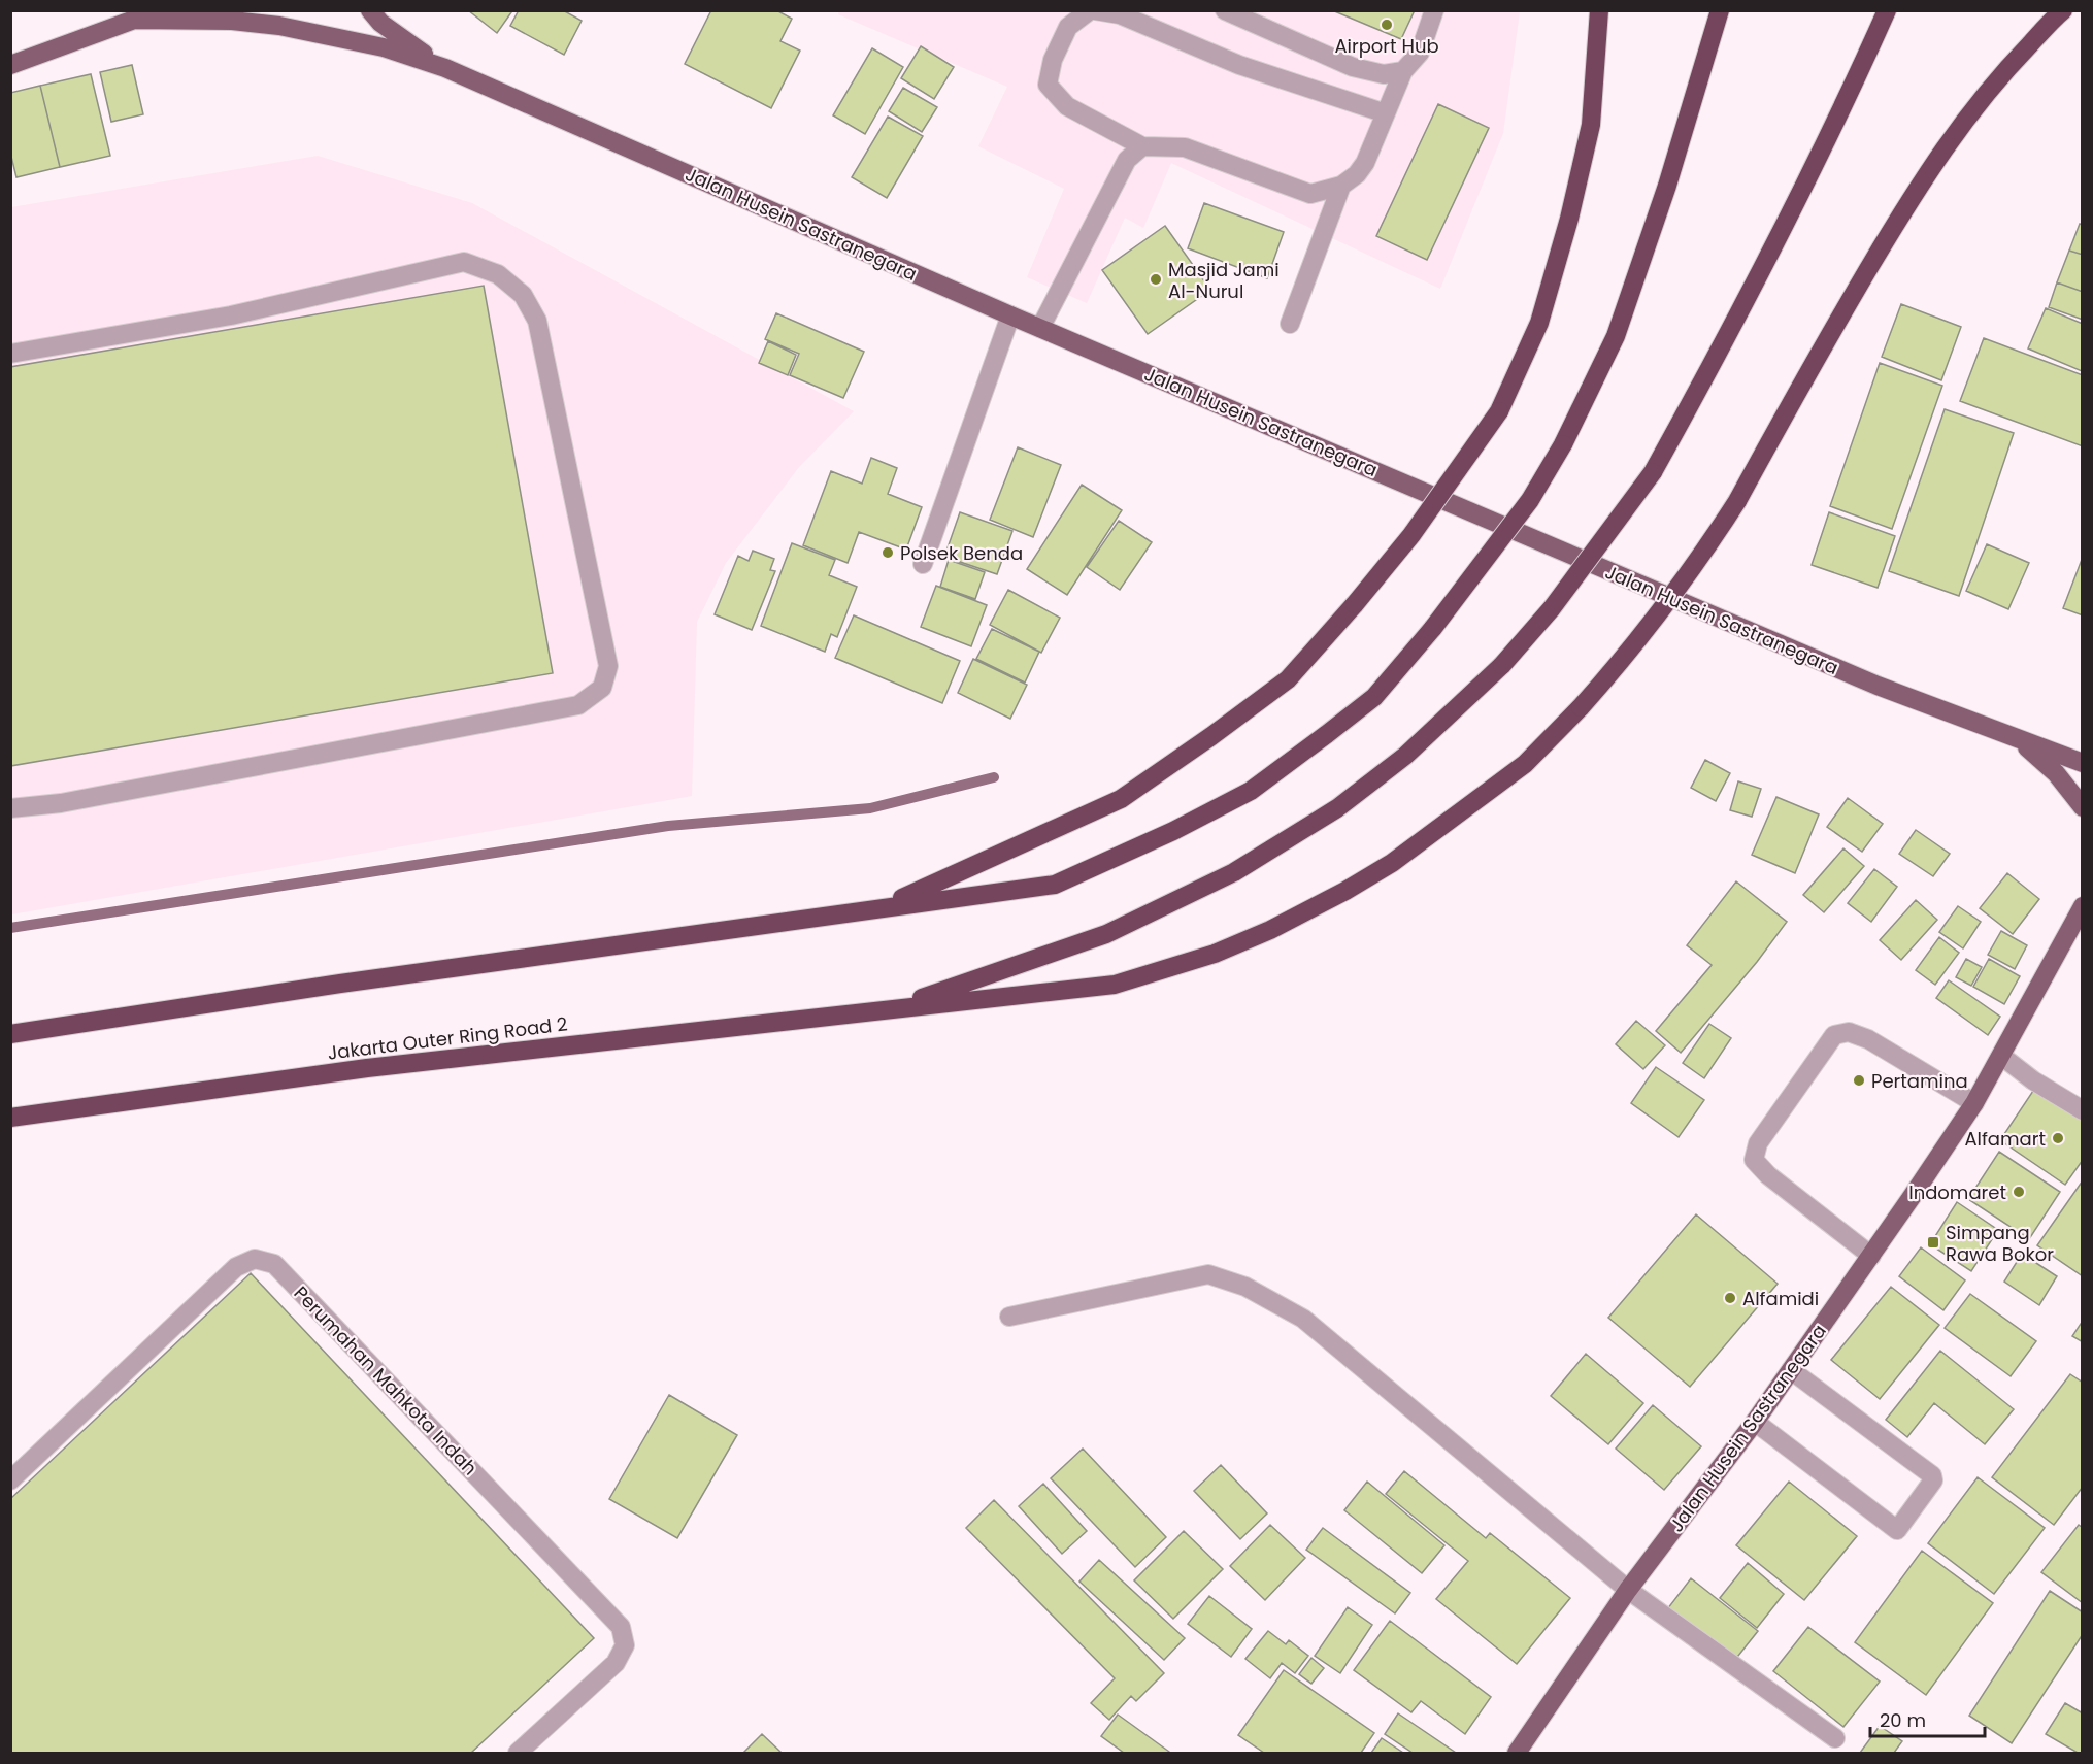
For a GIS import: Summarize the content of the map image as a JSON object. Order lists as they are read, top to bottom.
{
  "streets": {
    "highway": ["Jakarta Outer Ring Road 2"],
    "main road": ["Jalan Husein Sastranegara"],
    "street": ["Perumahan Mahkota Indah"]
  },
  "places": {
    "other": [
      "Airport Hub",
      "Masjid Jami Al-Nurul",
      "Polsek Benda",
      "Pertamina",
      "Alfamart",
      "Indomaret",
      "Alfamidi"
    ],
    "transit": ["Simpang Rawa Bokor"]
  },
  "scale_bar": "20 m"
}
